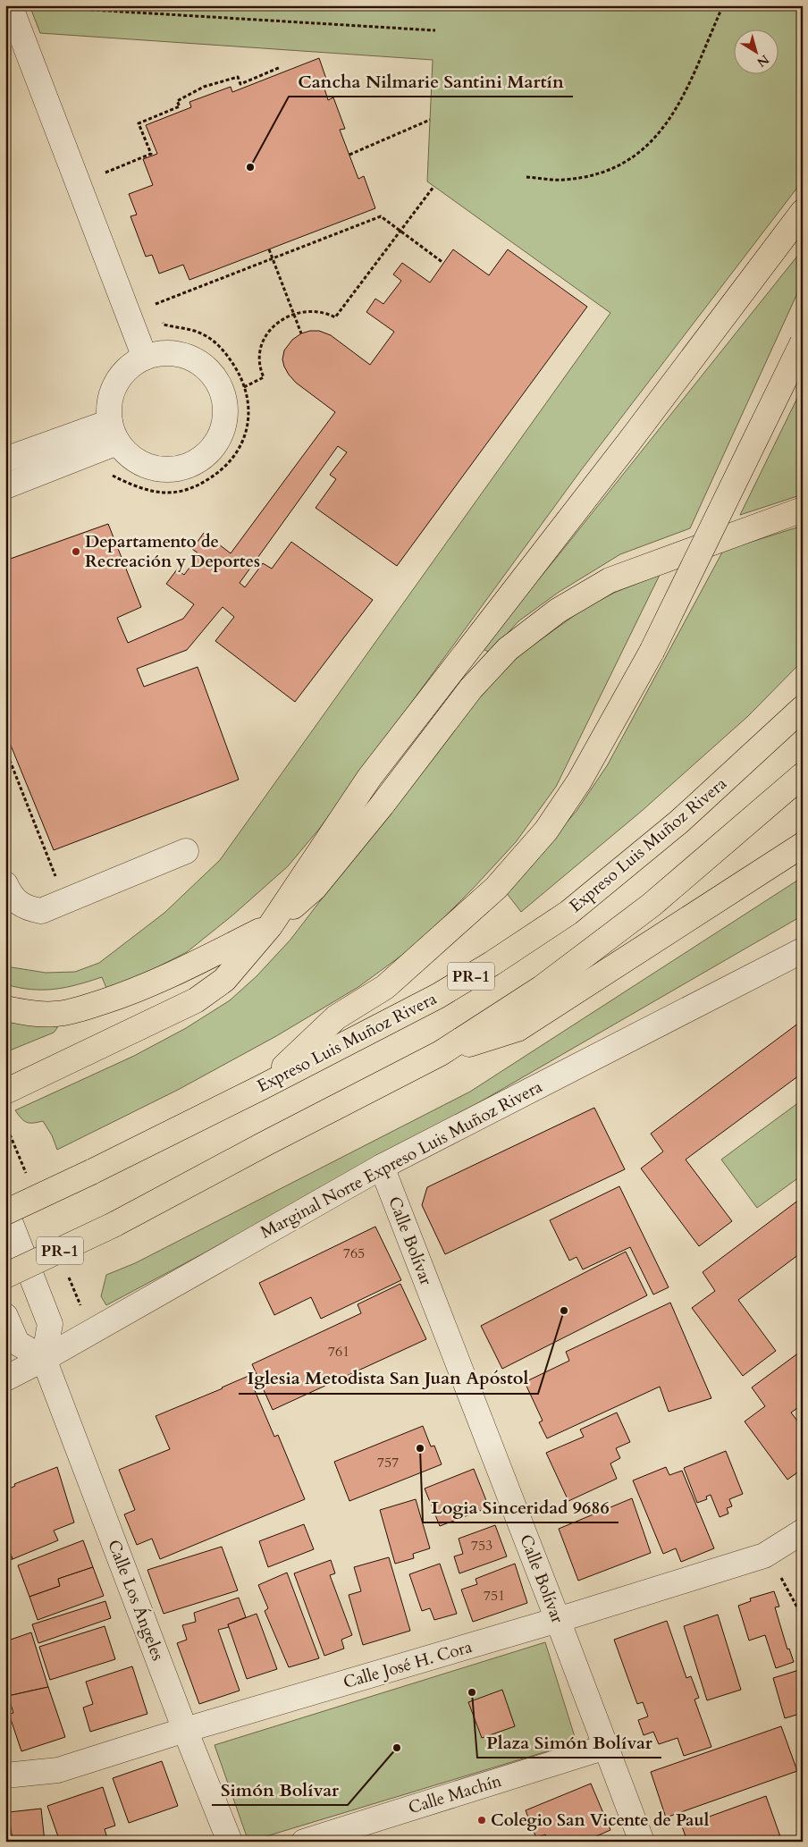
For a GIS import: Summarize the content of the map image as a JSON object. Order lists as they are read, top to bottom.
{
  "streets": {
    "highway": ["Expreso Luis Muñoz Rivera", "PR-1"],
    "street": [
      "Marginal Norte Expreso Luis Muñoz Rivera",
      "Calle Bolívar",
      "Calle Los Ángeles",
      "Calle José H. Cora",
      "Calle Machín"
    ]
  },
  "crossings": [
    ["Marginal Norte Expreso Luis Muñoz Rivera", "Calle Bolívar"],
    ["Marginal Norte Expreso Luis Muñoz Rivera", "Calle Los Ángeles"],
    ["Calle Bolívar", "Calle José H. Cora"],
    ["Calle Bolívar", "Calle Machín"],
    ["Calle Los Ángeles", "Calle José H. Cora"]
  ],
  "places": [
    "Cancha Nilmarie Santini Martín",
    "Departamento de Recreación y Deportes",
    "Iglesia Metodista San Juan Apόstol",
    "Logia Sinceridad 9686",
    "Plaza Simón Bolívar",
    "Simón Bolívar",
    "Colegio San Vicente de Paul"
  ],
  "house_numbers": [
    "765",
    "761",
    "757",
    "753",
    "751"
  ],
  "north": "bottom right"
}
